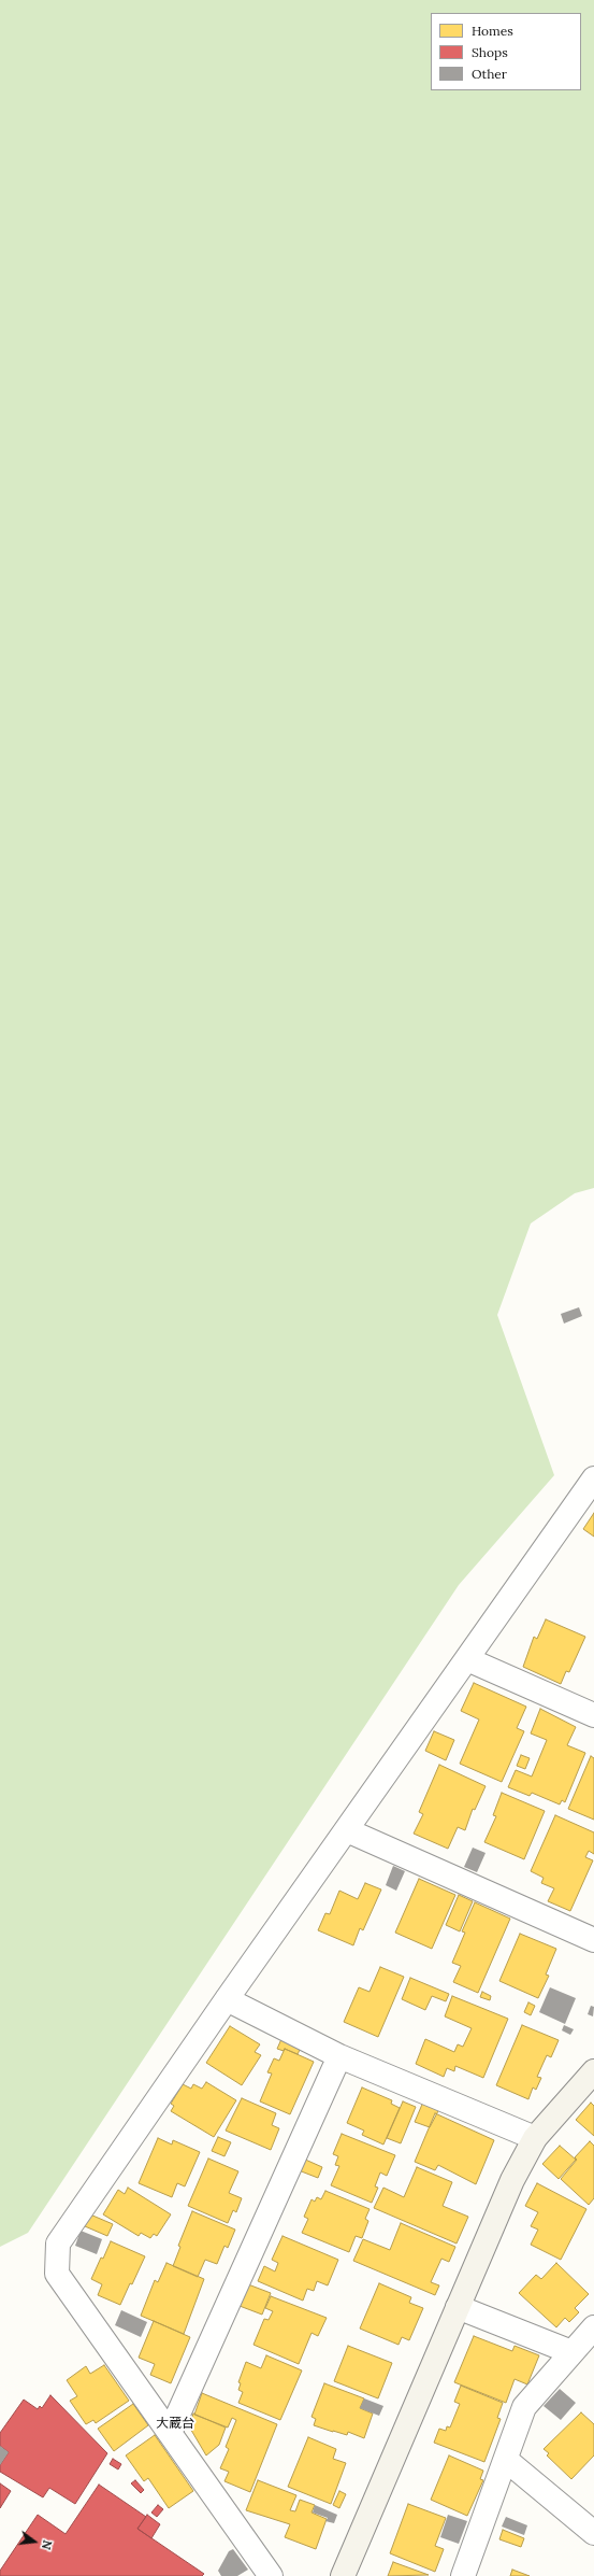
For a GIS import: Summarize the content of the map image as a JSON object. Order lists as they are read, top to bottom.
{
  "districts": ["大蔵台"],
  "legend": ["Homes", "Shops", "Other"],
  "north": "right"
}
